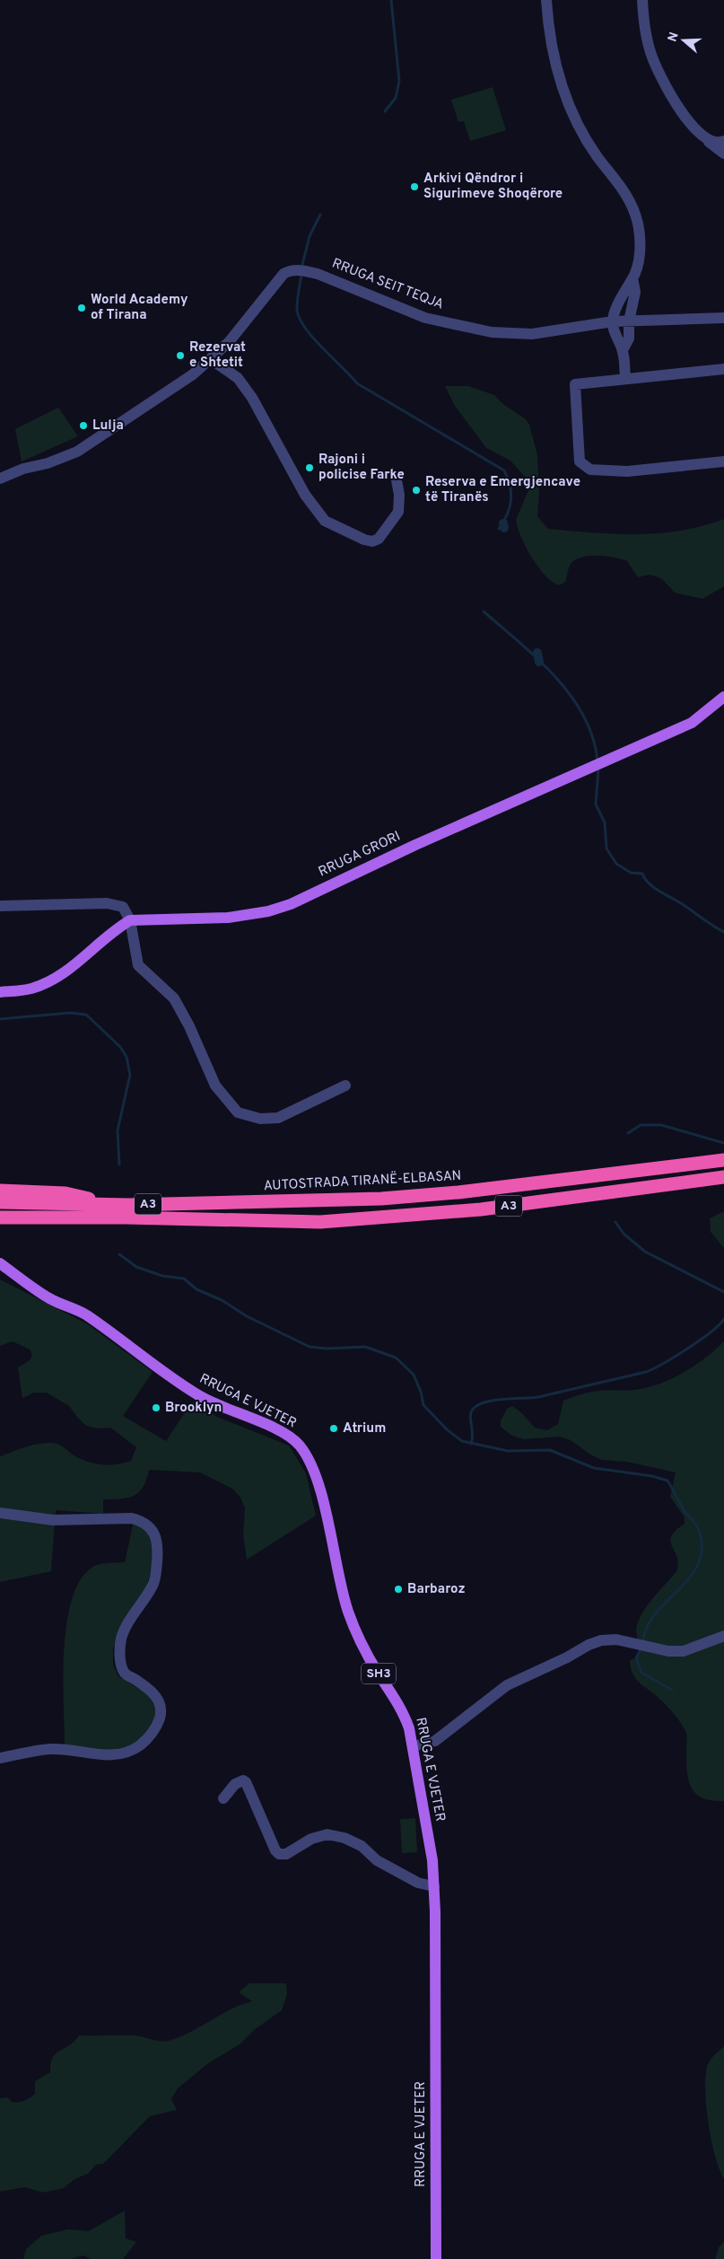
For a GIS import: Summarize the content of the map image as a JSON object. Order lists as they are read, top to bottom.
{
  "streets": {
    "highway": ["AUTOSTRADA TIRANË-ELBASAN", "A3"],
    "main road": ["RRUGA GRORI", "RRUGA E VJETER", "SH3"],
    "street": ["RRUGA SEIT TEQJA"]
  },
  "places": [
    "Arkivi Qëndror i Sigurimeve Shoqërore",
    "World Academy of Tirana",
    "Rezervat e Shtetit",
    "Lulja",
    "Rajoni i policise Farke",
    "Reserva e Emergjencave të Tiranës",
    "Brooklyn",
    "Atrium",
    "Barbaroz"
  ],
  "north": "left"
}
